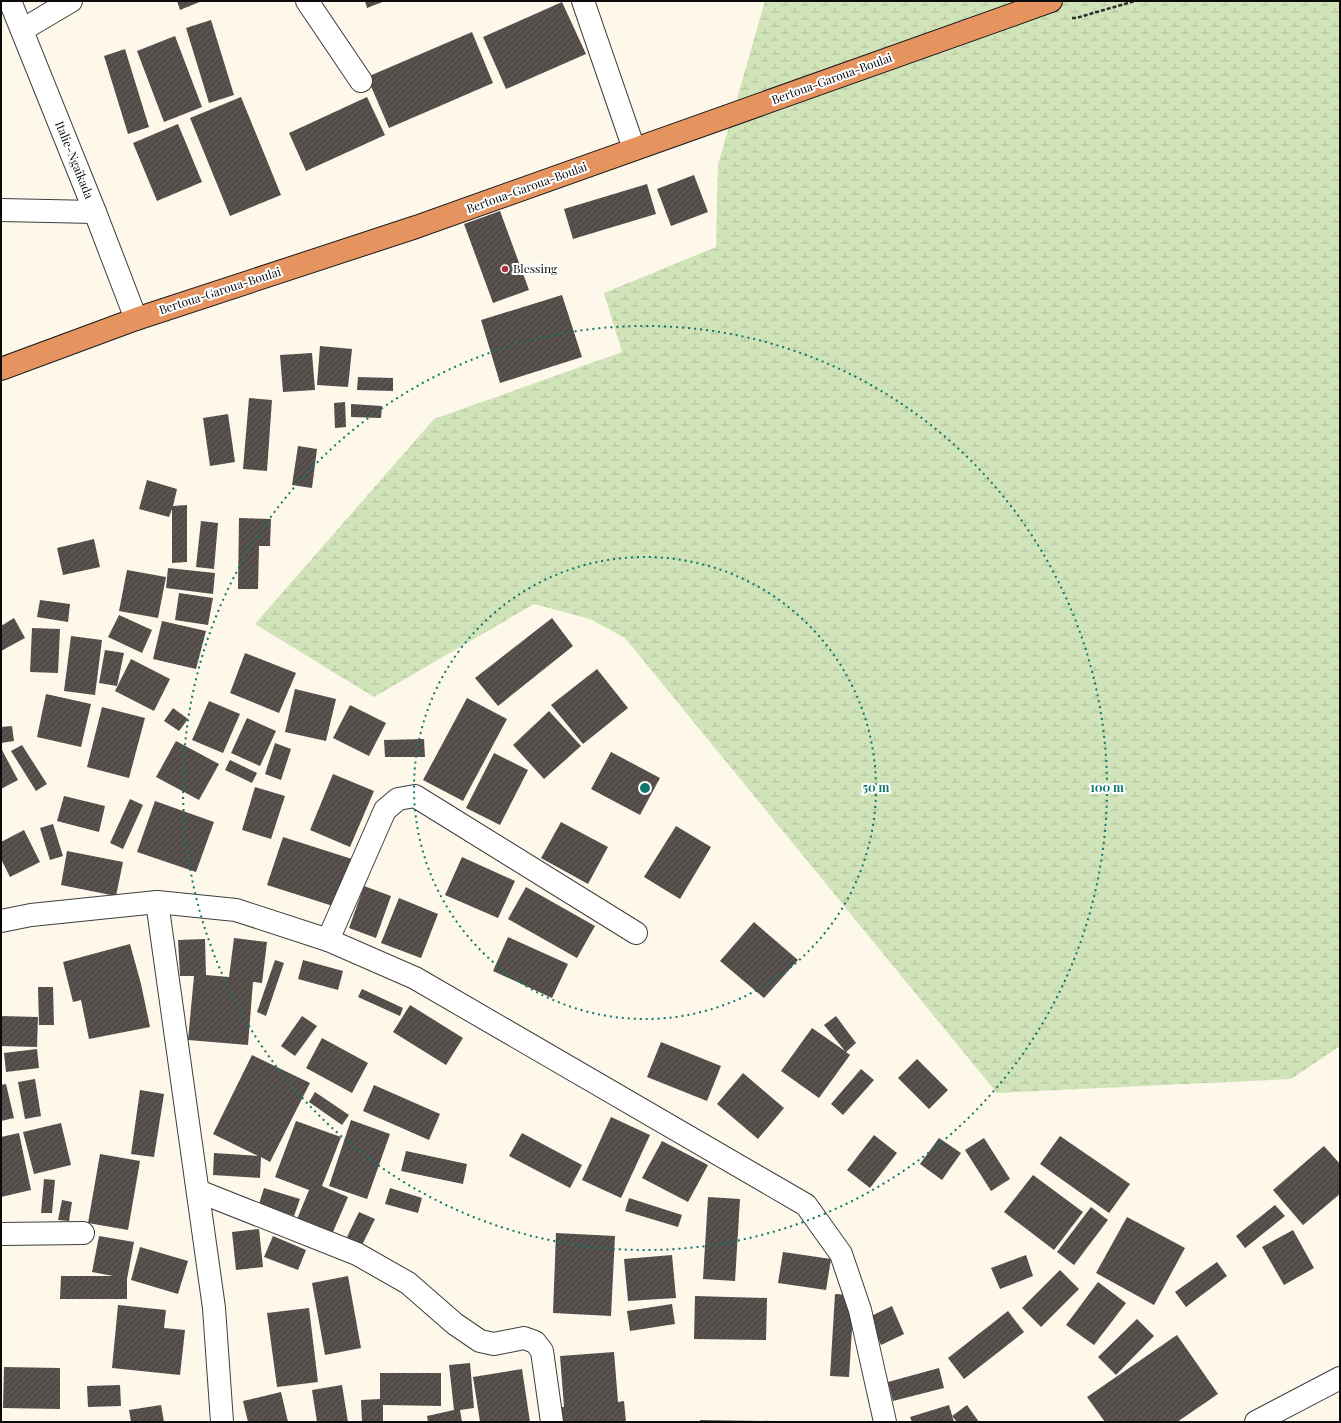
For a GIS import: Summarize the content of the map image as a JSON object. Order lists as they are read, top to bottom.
{
  "streets": {
    "highway": ["Bertoua-Garoua-Boulai"],
    "street": ["Italie-Ngaîkada"]
  },
  "crossings": [
    ["Bertoua-Garoua-Boulai", "Italie-Ngaîkada"]
  ],
  "places": ["Blessing"],
  "rings": ["50 m", "100 m"]
}
